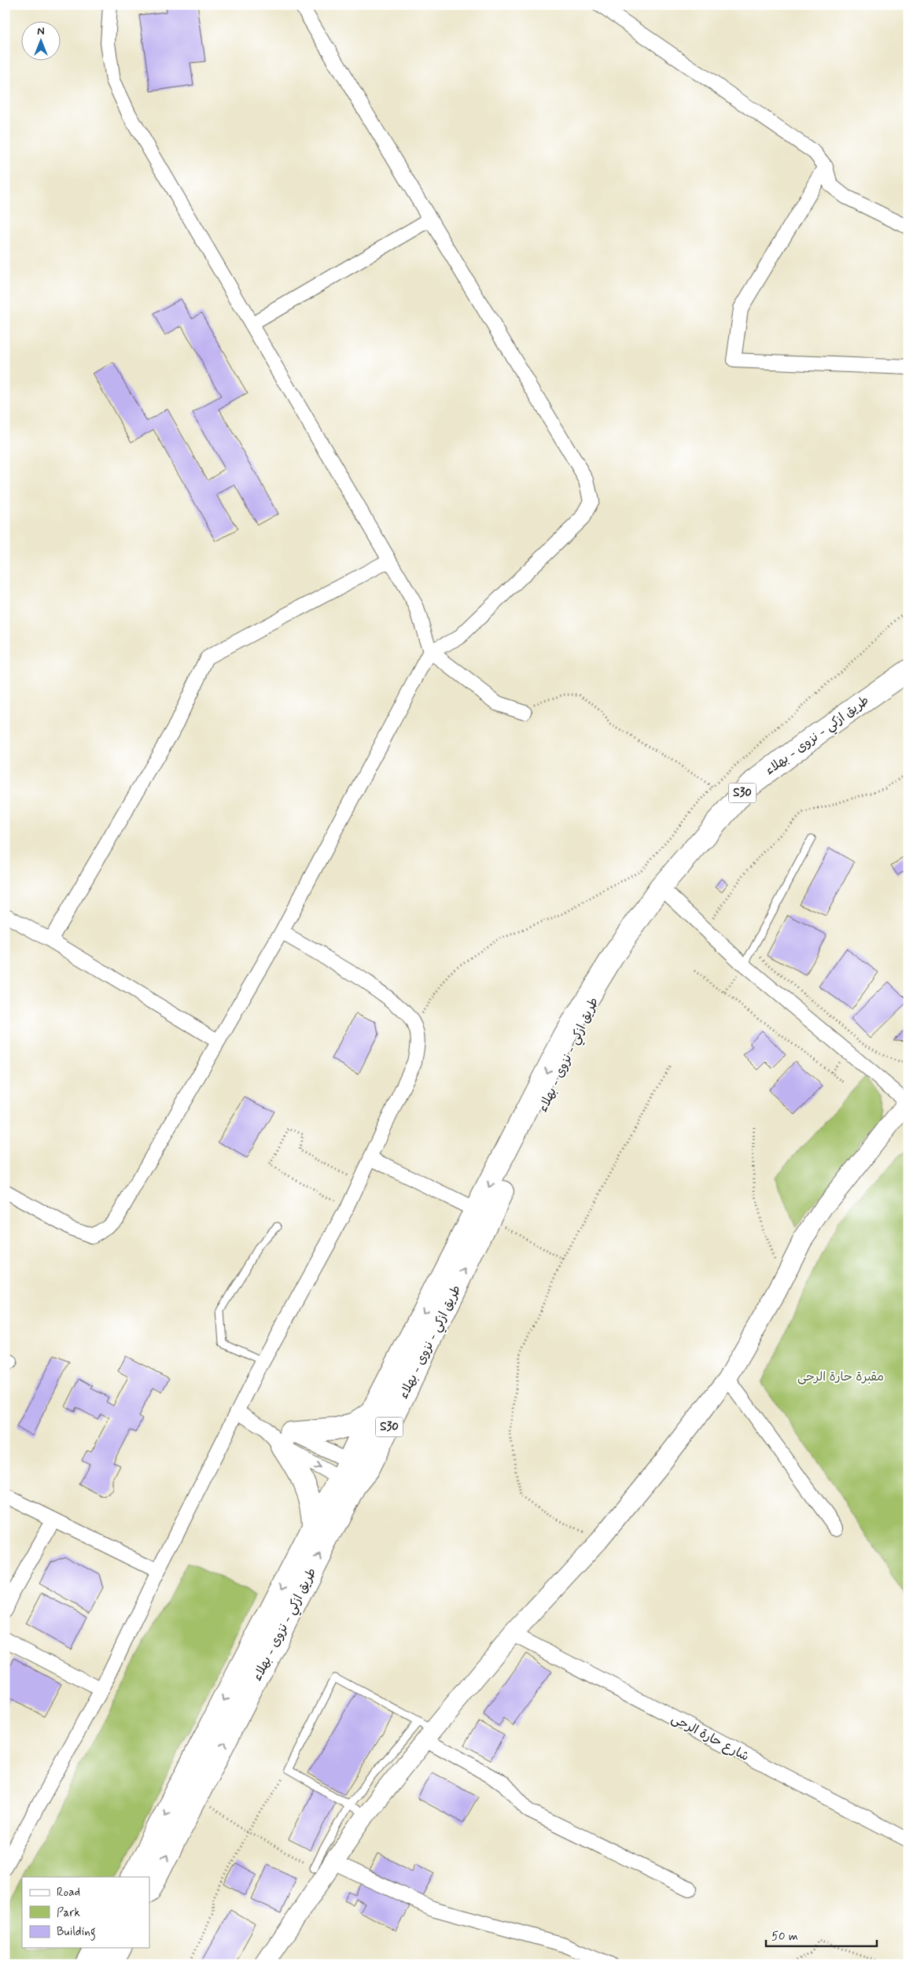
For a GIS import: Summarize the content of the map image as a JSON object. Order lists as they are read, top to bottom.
{
  "streets": {
    "main road": ["طريق ازكي - نزوى - بهلاء", "S30"],
    "street": ["شارع حارة الرحى"]
  },
  "parks": ["مقبرة حارة الرحى"],
  "legend": ["Road", "Park", "Building"],
  "scale_bar": "50 m",
  "north": "top"
}
